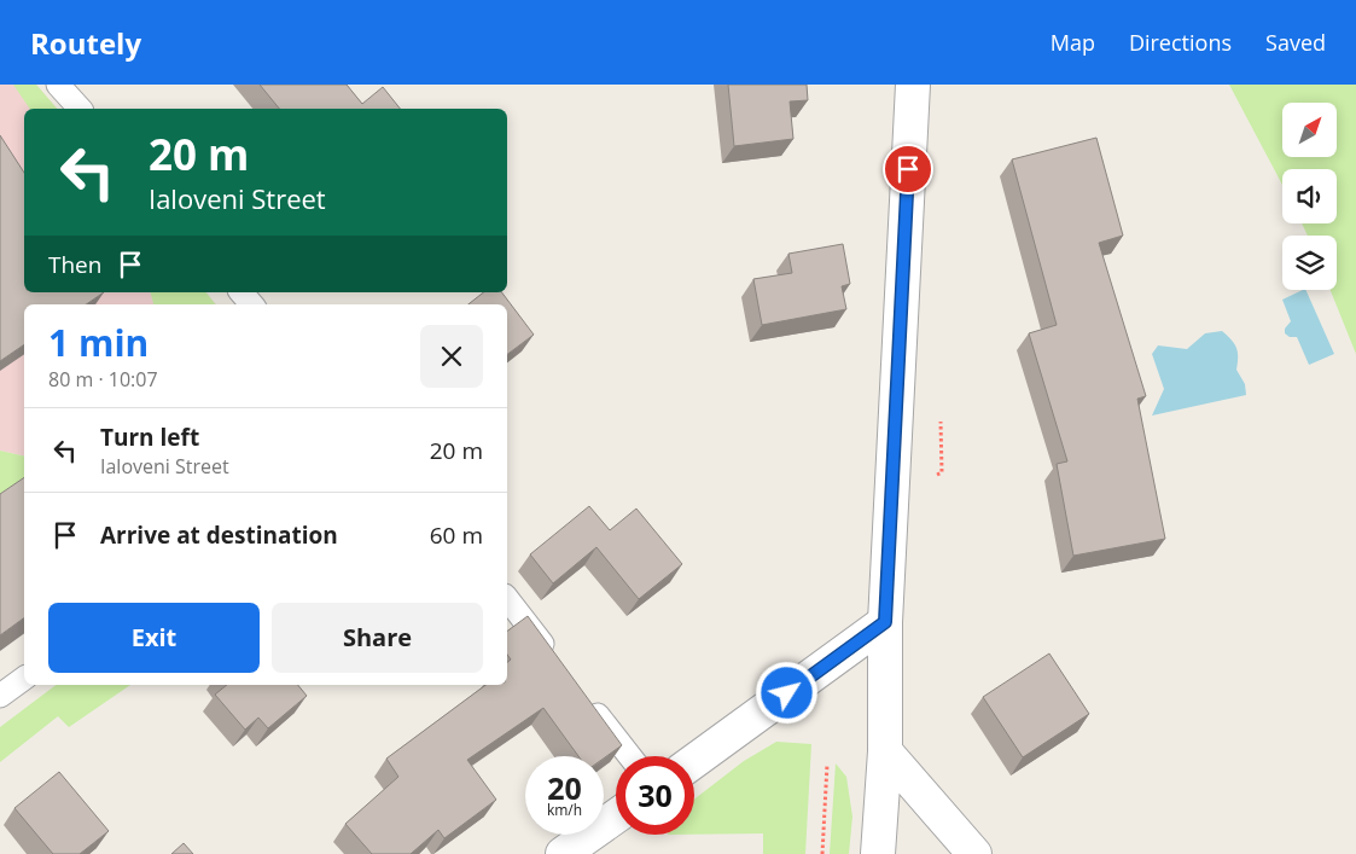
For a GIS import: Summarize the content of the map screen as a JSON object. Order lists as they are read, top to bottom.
{
  "north": "top right",
  "page": {
    "header": "Routely",
    "nav": ["Map", "Directions", "Saved"],
    "turn": ["20 m", "Ialoveni Street"],
    "then": "Then",
    "heading": ["1 min", "80 m · 10:07"],
    "list": [
      {
        "name": "Turn left",
        "note": "Ialoveni Street",
        "value": "20 m"
      },
      {
        "name": "Arrive at destination",
        "value": "60 m"
      }
    ],
    "buttons": ["Exit", "Share"],
    "speed": "20 km/h",
    "limit": "30"
  }
}
